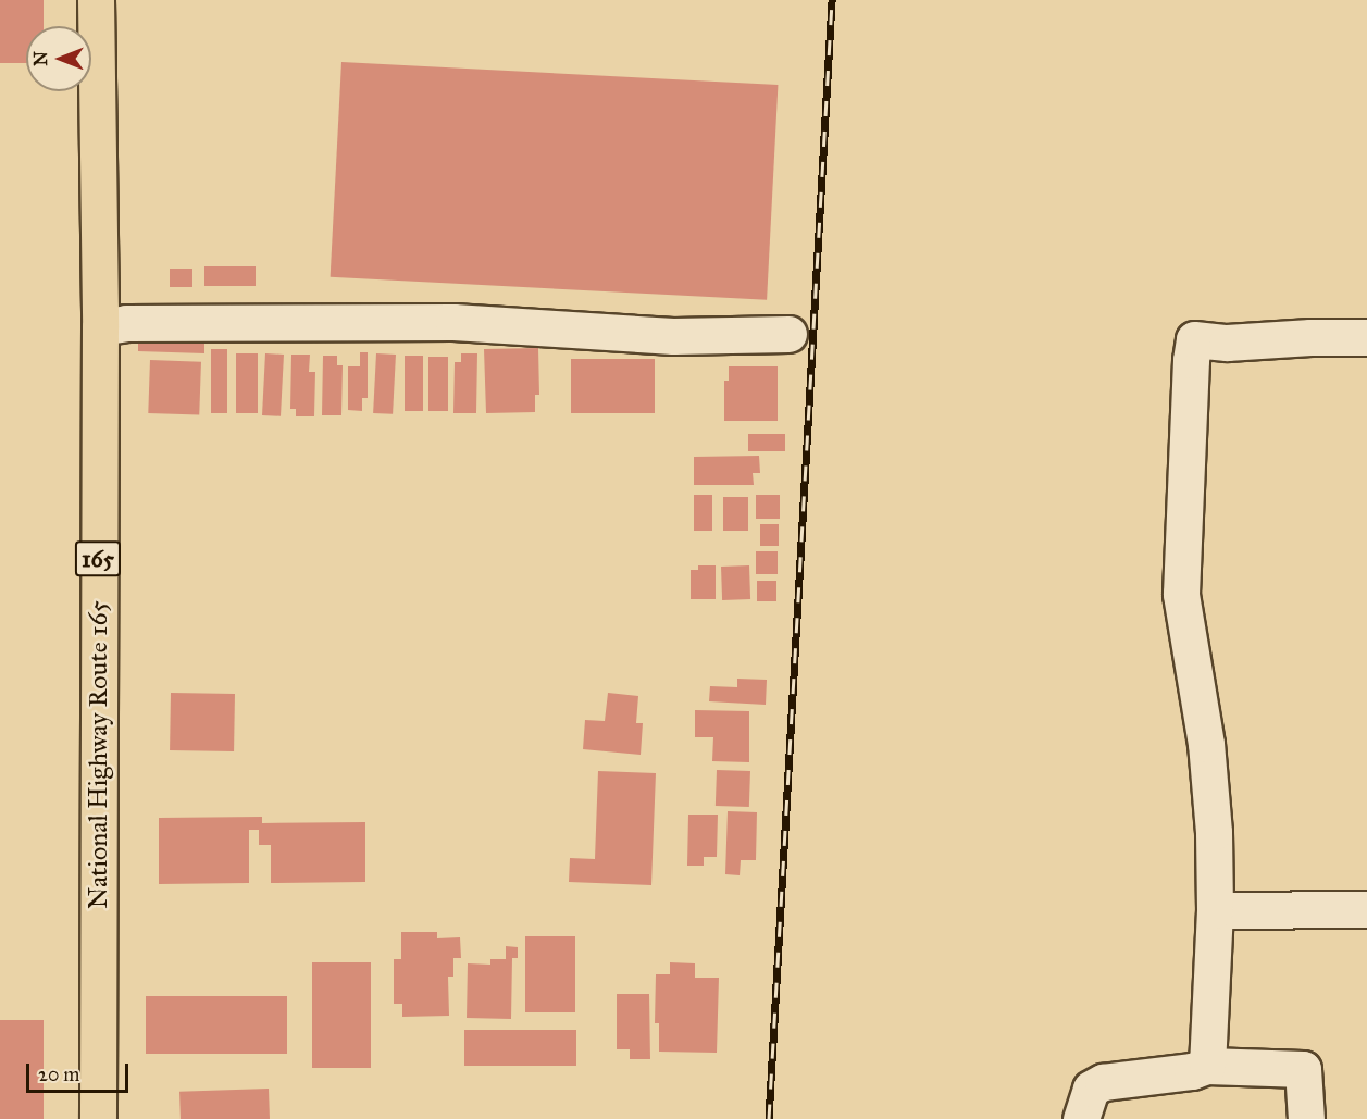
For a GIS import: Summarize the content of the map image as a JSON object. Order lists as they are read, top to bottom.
{
  "streets": {
    "highway": ["165", "National Highway Route 165"]
  },
  "scale_bar": "20 m",
  "north": "left"
}
